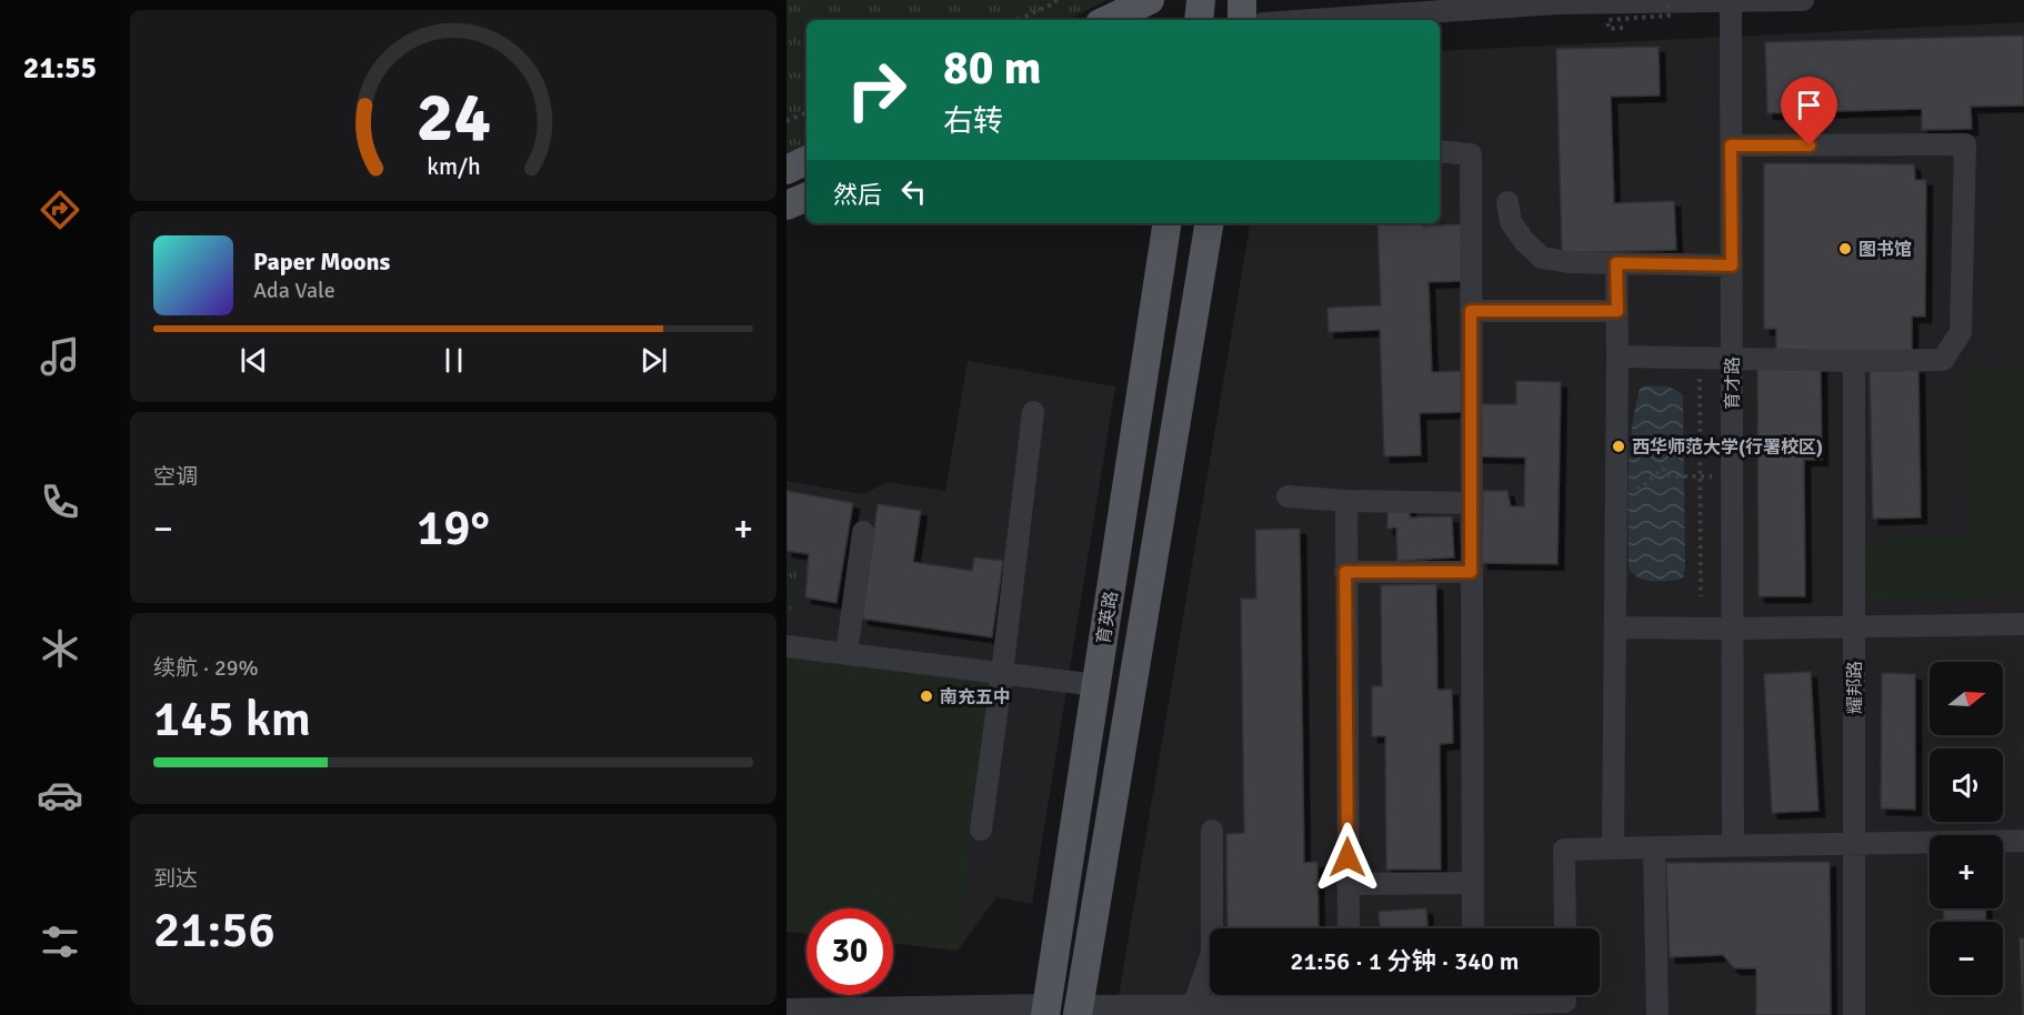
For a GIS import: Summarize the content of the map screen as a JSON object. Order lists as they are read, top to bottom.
{
  "streets": {
    "main road": ["育英路"],
    "street": ["育才路", "耀邦路"]
  },
  "places": ["图书馆", "西华师范大学(行署校区)", "南充五中"],
  "north": "right",
  "page": {
    "tabs": "21:55",
    "turn": ["80 m", "右转"],
    "then": "然后",
    "song": ["Paper Moons", "Ada Vale"],
    "tile": [
      "空调",
      ["续航 · 29%", "145 km"],
      ["到达", "21:56"]
    ],
    "heat": ["−", "19°", "+"],
    "map_buttons": ["+", "−"],
    "limit": "30",
    "trip": "21:56 · 1 分钟 · 340 m",
    "gauge": ["24", "km/h"]
  }
}
